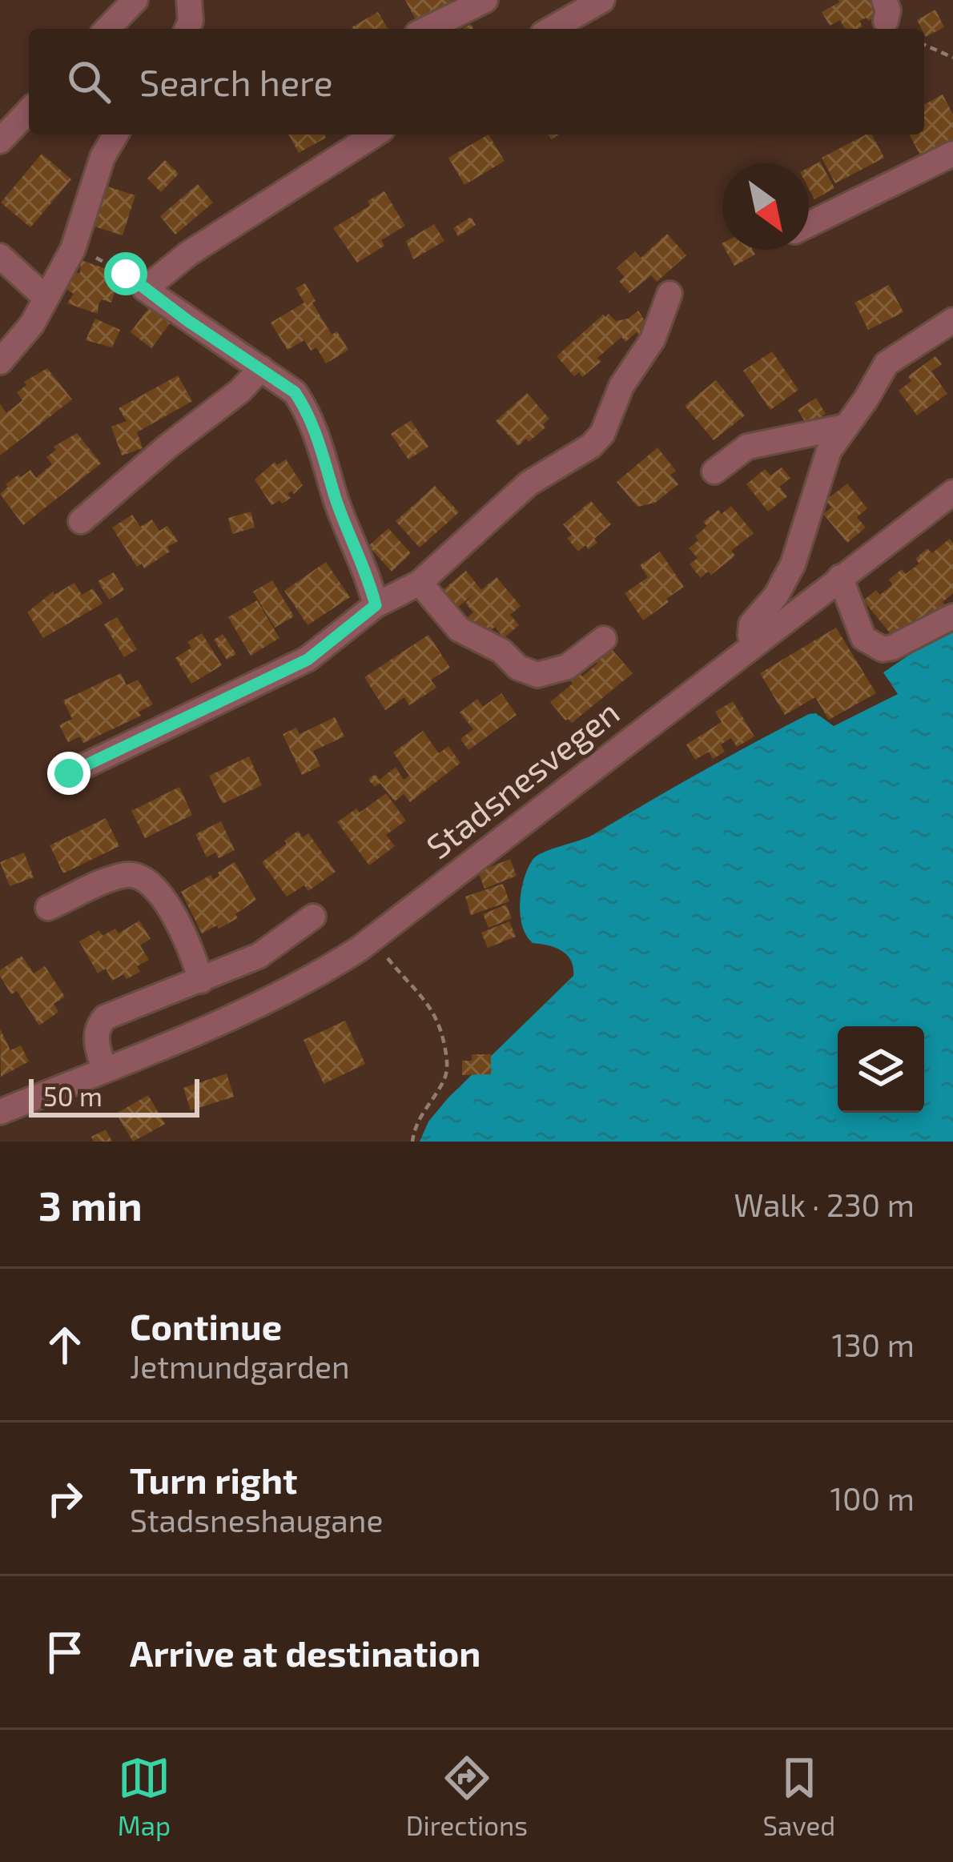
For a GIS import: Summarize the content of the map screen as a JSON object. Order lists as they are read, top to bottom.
{
  "streets": {
    "street": ["Stadsnesvegen"]
  },
  "scale_bar": "50 m",
  "north": "bottom right",
  "page": {
    "search": "Search here",
    "scale": "50 m",
    "heading": ["3 min", "Walk · 230 m"],
    "list": [
      ["Continue", "Jetmundgarden", "130 m"],
      ["Turn right", "Stadsneshaugane", "100 m"],
      "Arrive at destination"
    ],
    "nav": ["Map", "Directions", "Saved"]
  }
}
